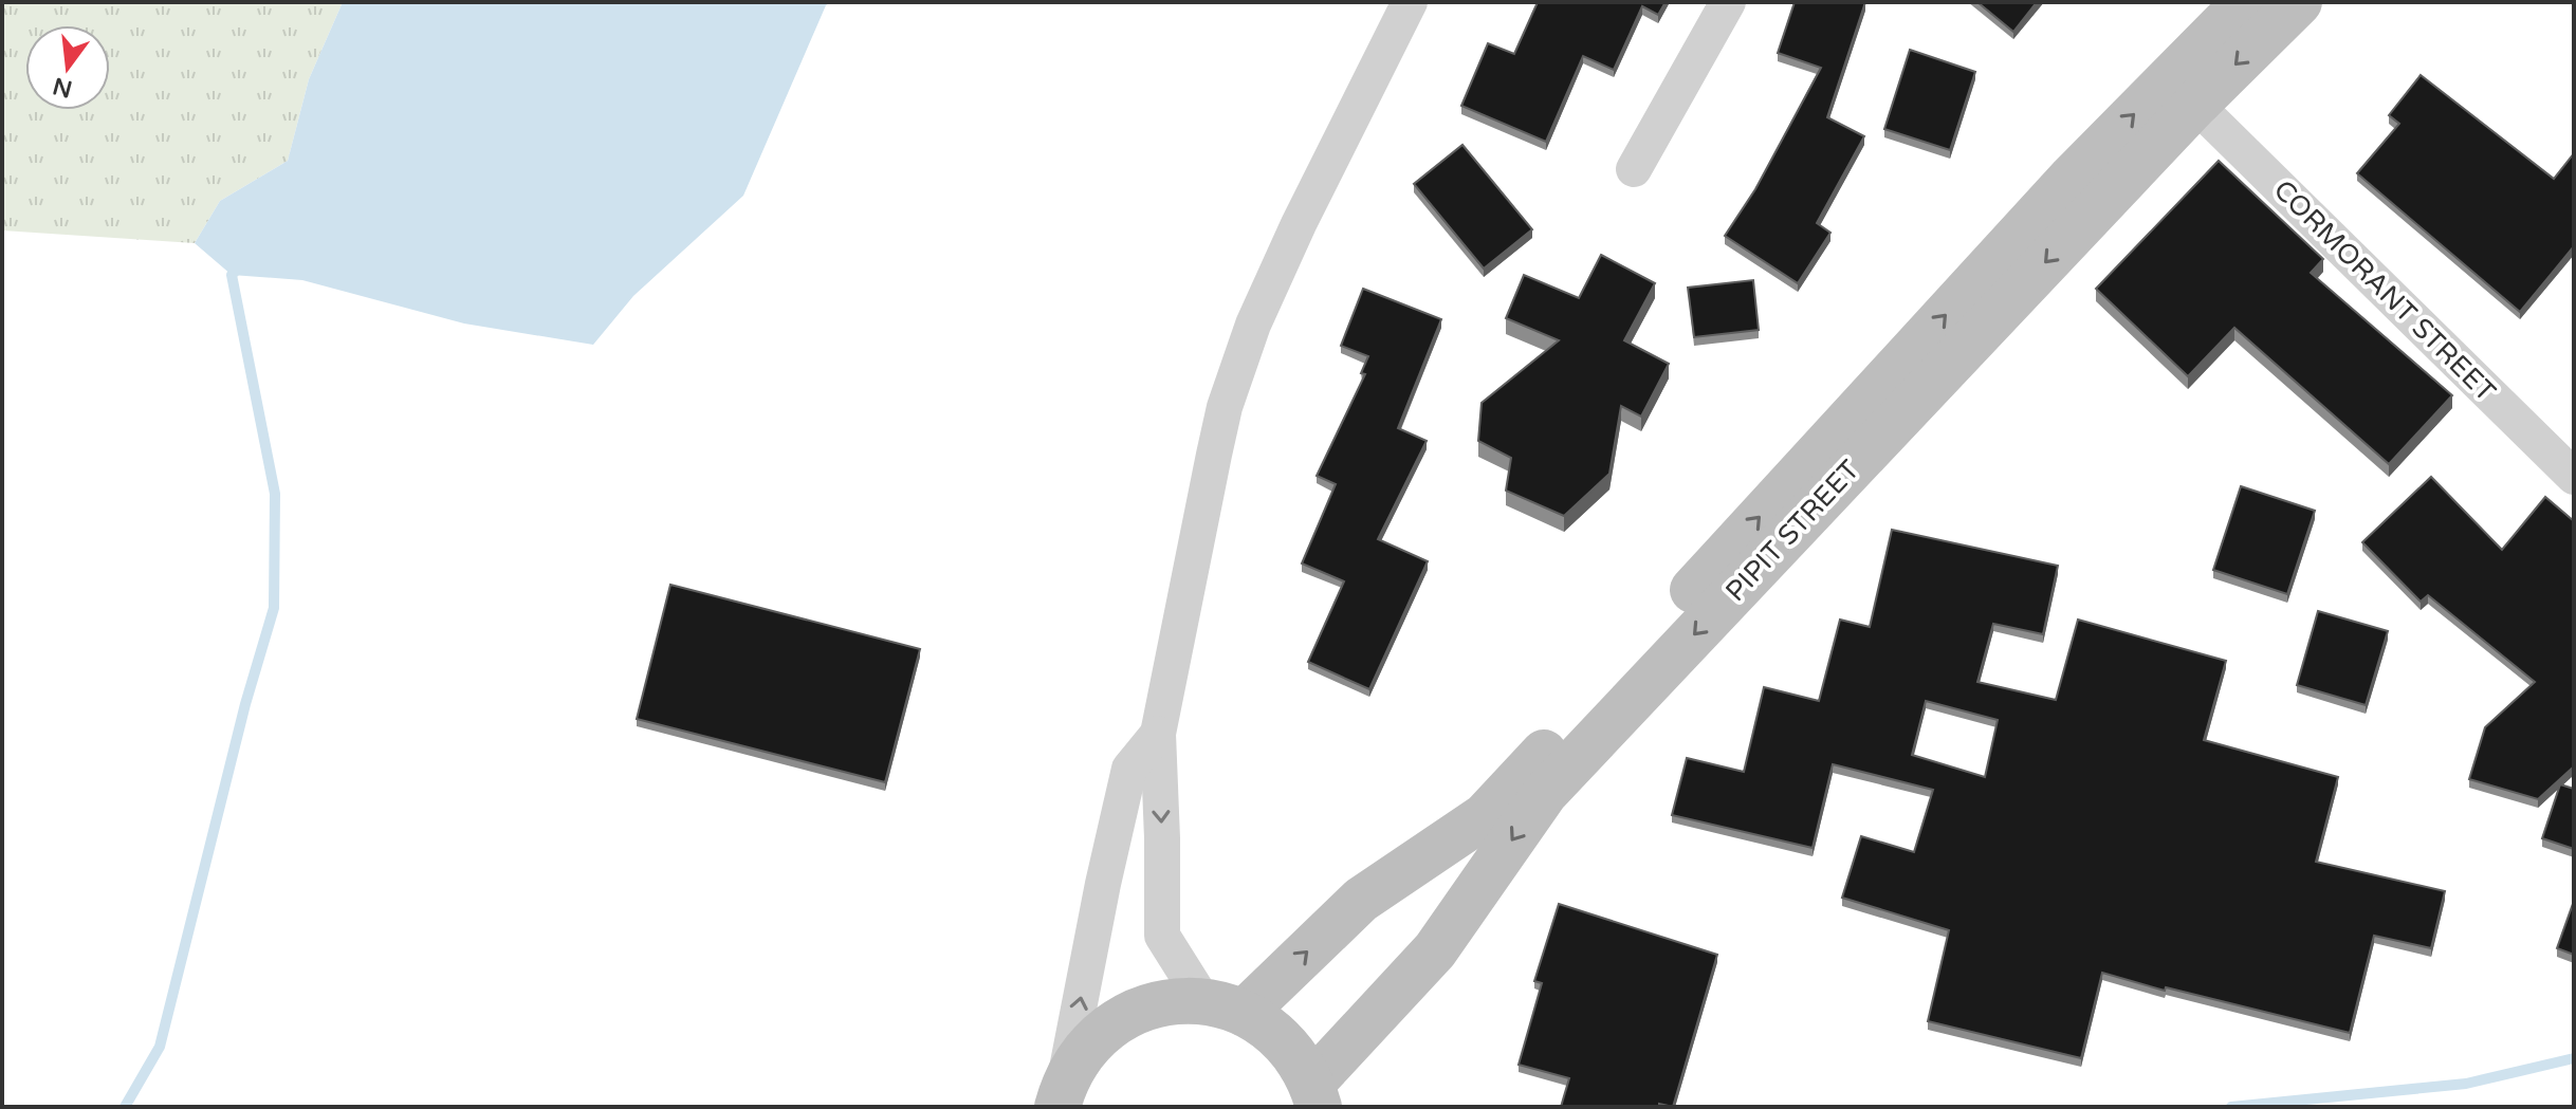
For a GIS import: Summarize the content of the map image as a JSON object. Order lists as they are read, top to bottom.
{
  "streets": {
    "main road": ["PIPIT STREET"],
    "street": ["CORMORANT STREET"]
  },
  "crossings": [
    ["CORMORANT STREET", "PIPIT STREET"]
  ],
  "north": "bottom"
}
